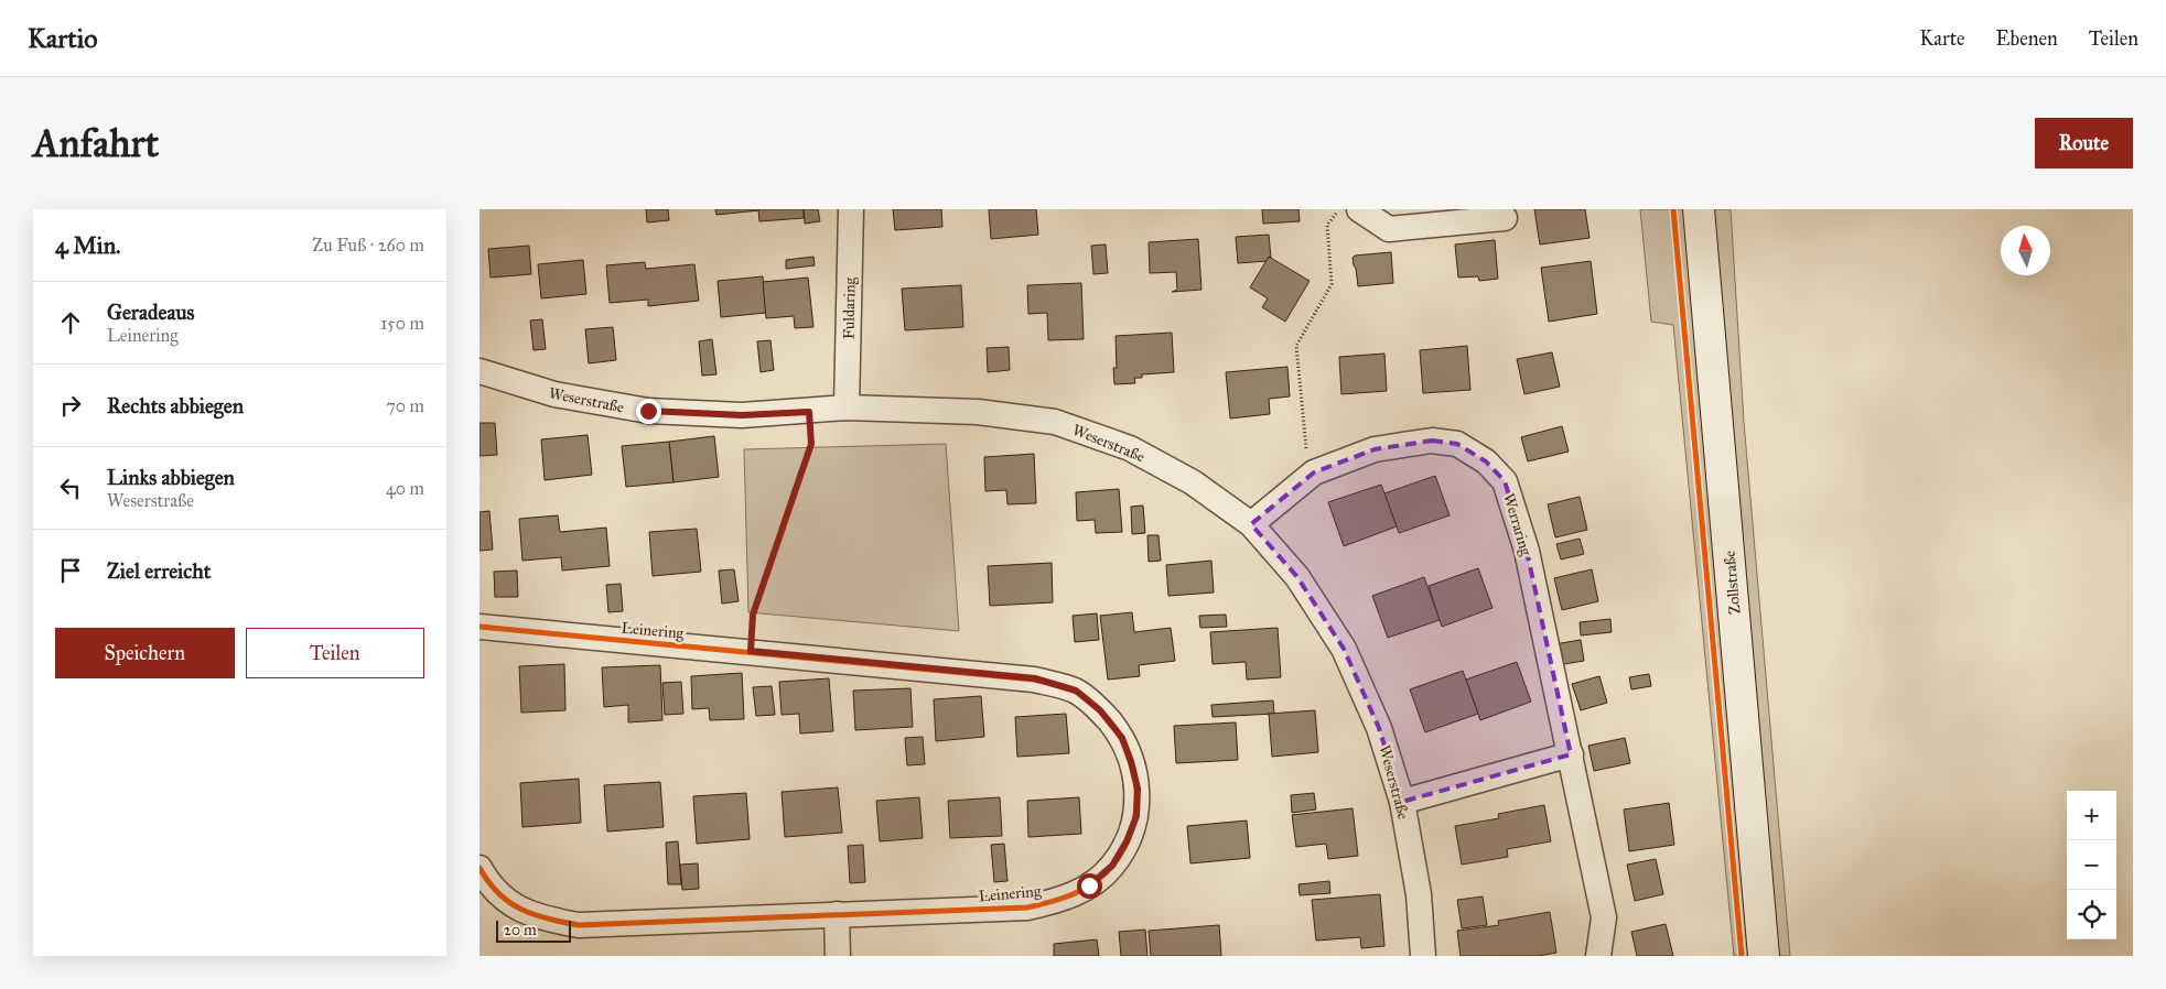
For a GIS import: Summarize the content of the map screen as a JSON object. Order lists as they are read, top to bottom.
{
  "streets": {
    "main road": ["Zollstraße"],
    "street": [
      "Fuldaring",
      "Weserstraße",
      "Werraring",
      "Leinering"
    ]
  },
  "crossings": [
    ["Fuldaring", "Weserstraße"],
    ["Weserstraße", "Werraring"]
  ],
  "scale_bar": "20 m",
  "north": "top",
  "page": {
    "header": "Kartio",
    "nav": ["Karte", "Ebenen", "Teilen"],
    "buttons": [
      "Route",
      ["Speichern", "Teilen"]
    ],
    "title": "Anfahrt",
    "heading": ["4 Min.", "Zu Fuß · 260 m"],
    "list": [
      ["Geradeaus", "Leinering", "150 m"],
      ["Rechts abbiegen", "70 m"],
      ["Links abbiegen", "Weserstraße", "40 m"],
      "Ziel erreicht"
    ],
    "map_buttons": ["+", "−"],
    "scale": "20 m"
  }
}
